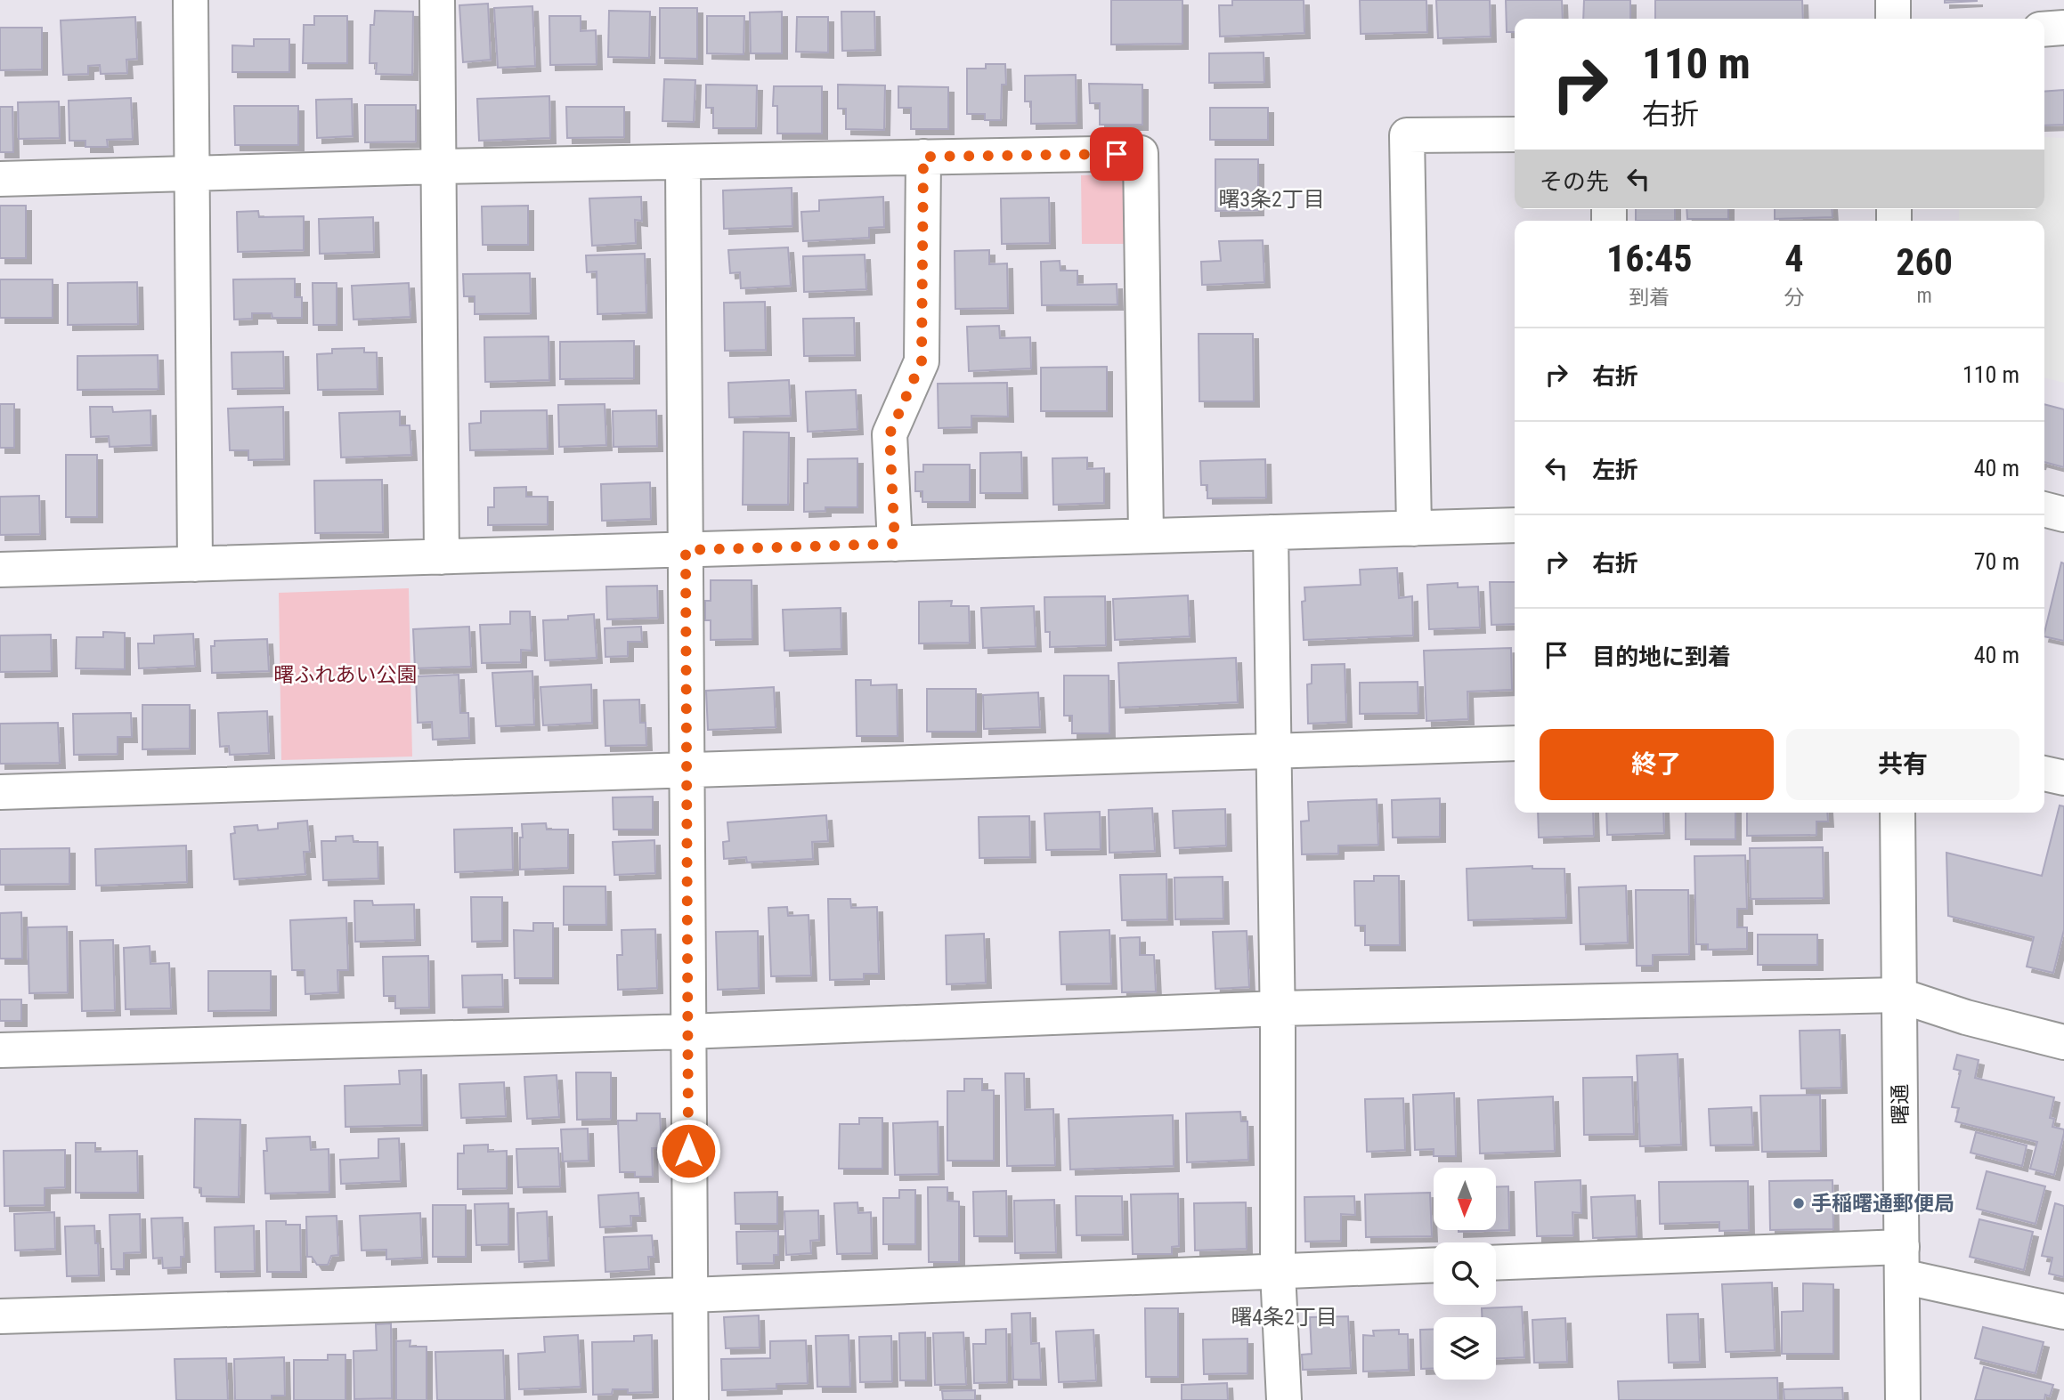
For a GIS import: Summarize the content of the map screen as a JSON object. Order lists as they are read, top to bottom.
{
  "streets": {
    "street": ["曙通"]
  },
  "districts": ["曙3条2丁目", "曙4条2丁目"],
  "parks": ["曙ふれあい公園"],
  "places": ["手稲曙通郵便局"],
  "north": "bottom",
  "page": {
    "turn": ["110 m", "右折"],
    "then": "その先",
    "eta": [
      "16:45",
      "到着",
      "4",
      "分",
      "260",
      "m"
    ],
    "list": [
      {
        "name": "右折",
        "value": "110 m"
      },
      {
        "name": "左折",
        "value": "40 m"
      },
      {
        "name": "右折",
        "value": "70 m"
      },
      {
        "name": "目的地に到着",
        "value": "40 m"
      }
    ],
    "buttons": ["終了", "共有"]
  }
}
